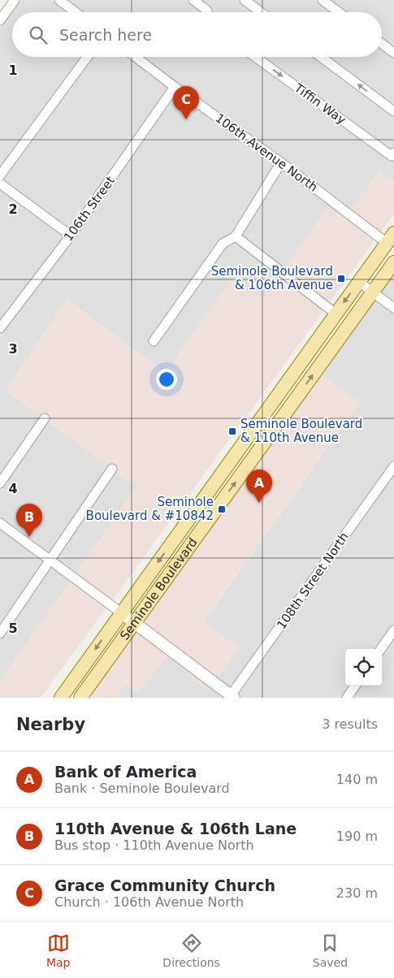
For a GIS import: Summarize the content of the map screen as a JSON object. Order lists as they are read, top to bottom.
{
  "streets": {
    "main road": ["Seminole Boulevard"],
    "street": [
      "Tiffin Way",
      "106th Avenue North",
      "106th Street",
      "108th Street North"
    ]
  },
  "crossings": [
    ["106th Avenue North", "106th Street"],
    ["106th Avenue North", "Seminole Boulevard"]
  ],
  "places": {
    "transit": ["Seminole Boulevard & 106th Avenue", "Seminole Boulevard & 110th Avenue", "Seminole Boulevard & #10842"]
  },
  "page": {
    "search": "Search here",
    "pins": ["C", "A", "B"],
    "heading": ["Nearby", "3 results"],
    "list": [
      {
        "mark": "A",
        "name": "Bank of America",
        "note": "Bank · Seminole Boulevard",
        "value": "140 m"
      },
      {
        "mark": "B",
        "name": "110th Avenue & 106th Lane",
        "note": "Bus stop · 110th Avenue North",
        "value": "190 m"
      },
      {
        "mark": "C",
        "name": "Grace Community Church",
        "note": "Church · 106th Avenue North",
        "value": "230 m"
      }
    ],
    "nav": ["Map", "Directions", "Saved"]
  },
  "grid": {
    "rows": [
      "1",
      "2",
      "3",
      "4",
      "5"
    ]
  }
}
